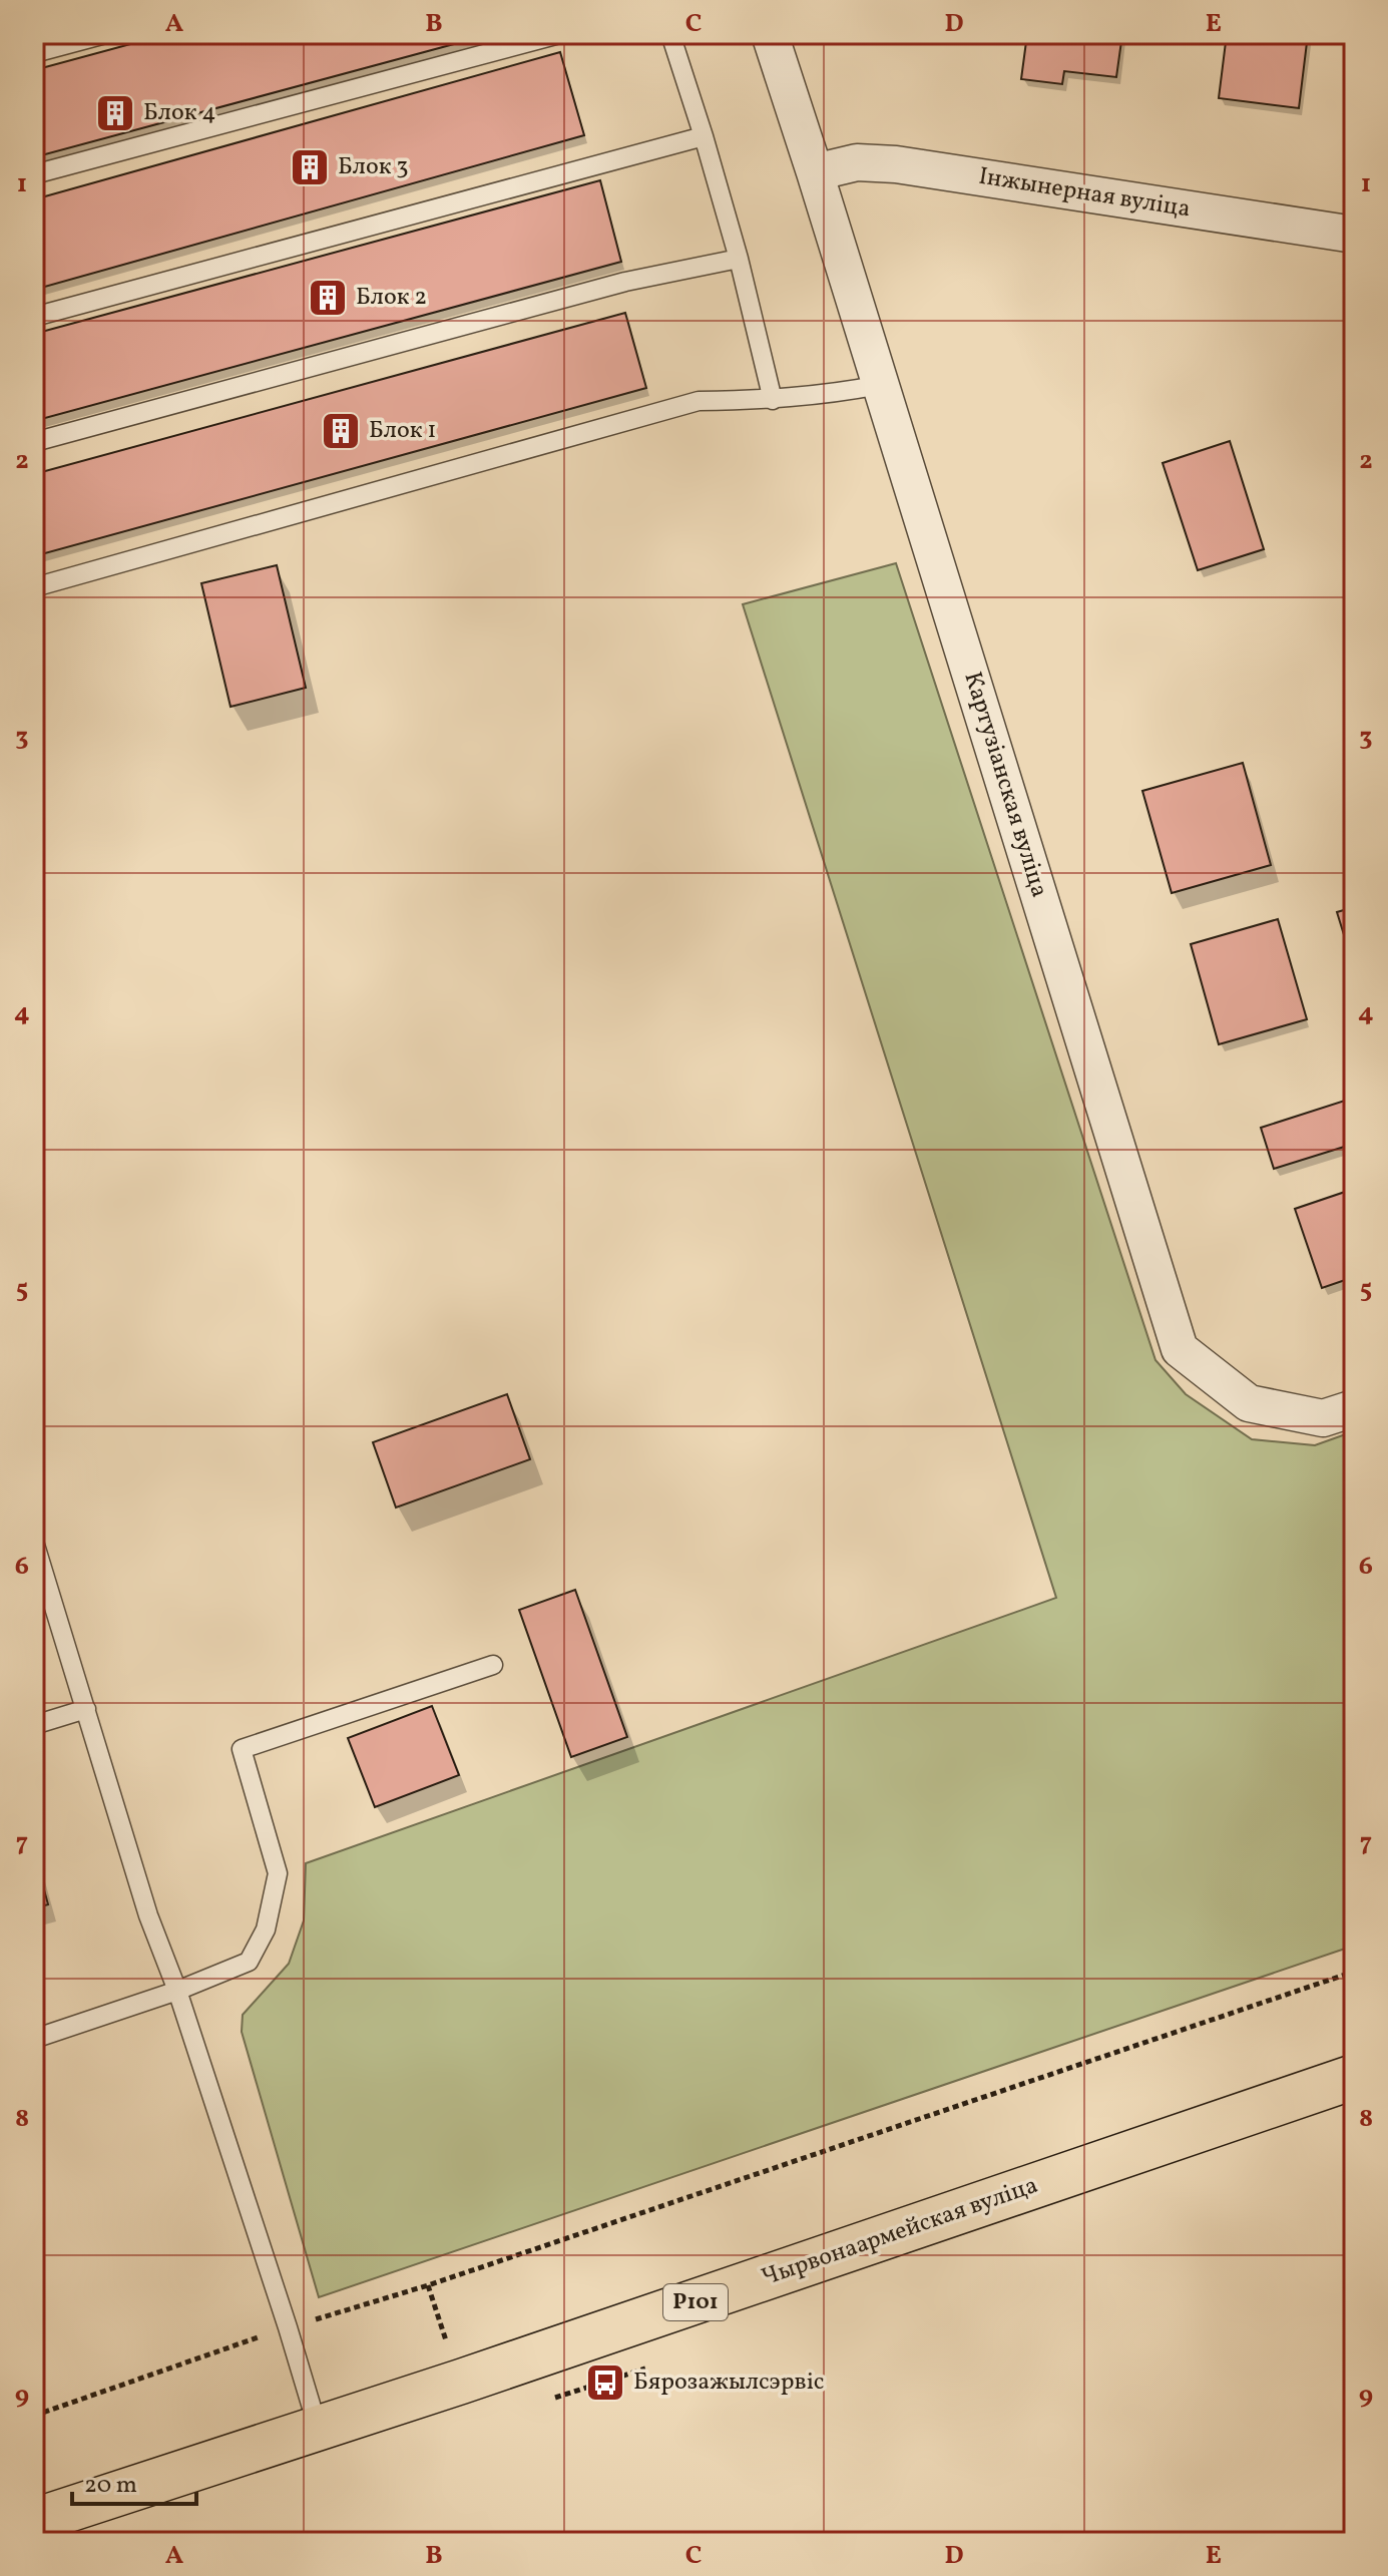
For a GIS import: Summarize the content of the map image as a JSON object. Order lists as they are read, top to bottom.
{
  "streets": {
    "main road": ["Чырвонаармейская вуліца", "Р101"],
    "street": ["Інжынерная вуліца", "Картузіанская вуліца"]
  },
  "crossings": [
    ["Інжынерная вуліца", "Картузіанская вуліца"]
  ],
  "places": {
    "building": [
      "Блок 4",
      "Блок 3",
      "Блок 2",
      "Блок 1"
    ],
    "bus stop": ["Бярозажылсэрвіс"]
  },
  "scale_bar": "20 m",
  "grid": {
    "columns": [
      "A",
      "B",
      "C",
      "D",
      "E"
    ],
    "rows": [
      "1",
      "2",
      "3",
      "4",
      "5",
      "6",
      "7",
      "8",
      "9"
    ]
  }
}
